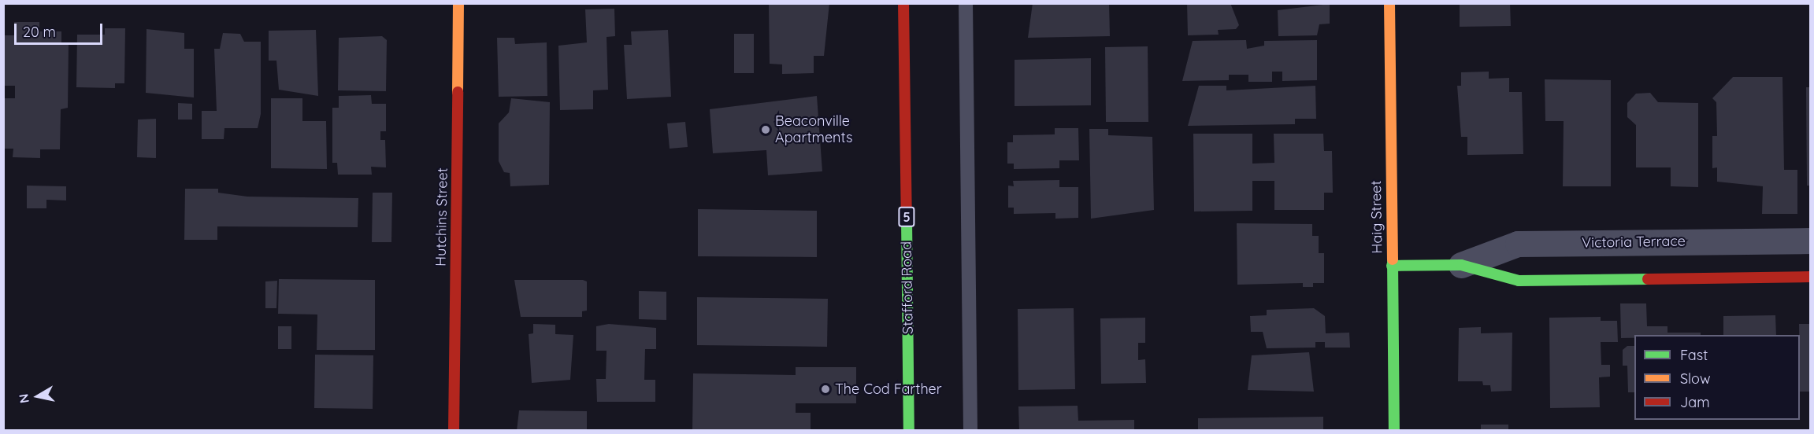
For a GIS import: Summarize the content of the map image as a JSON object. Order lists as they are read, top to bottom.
{
  "streets": {
    "main road": [
      "Hutchins Street",
      "5",
      "Haig Street",
      "Victoria Terrace",
      "Stafford Road"
    ]
  },
  "crossings": [
    ["Haig Street", "Victoria Terrace"]
  ],
  "places": ["Beaconville Apartments", "The Cod Farther"],
  "legend": ["Fast", "Slow", "Jam"],
  "scale_bar": "20 m",
  "north": "left"
}
